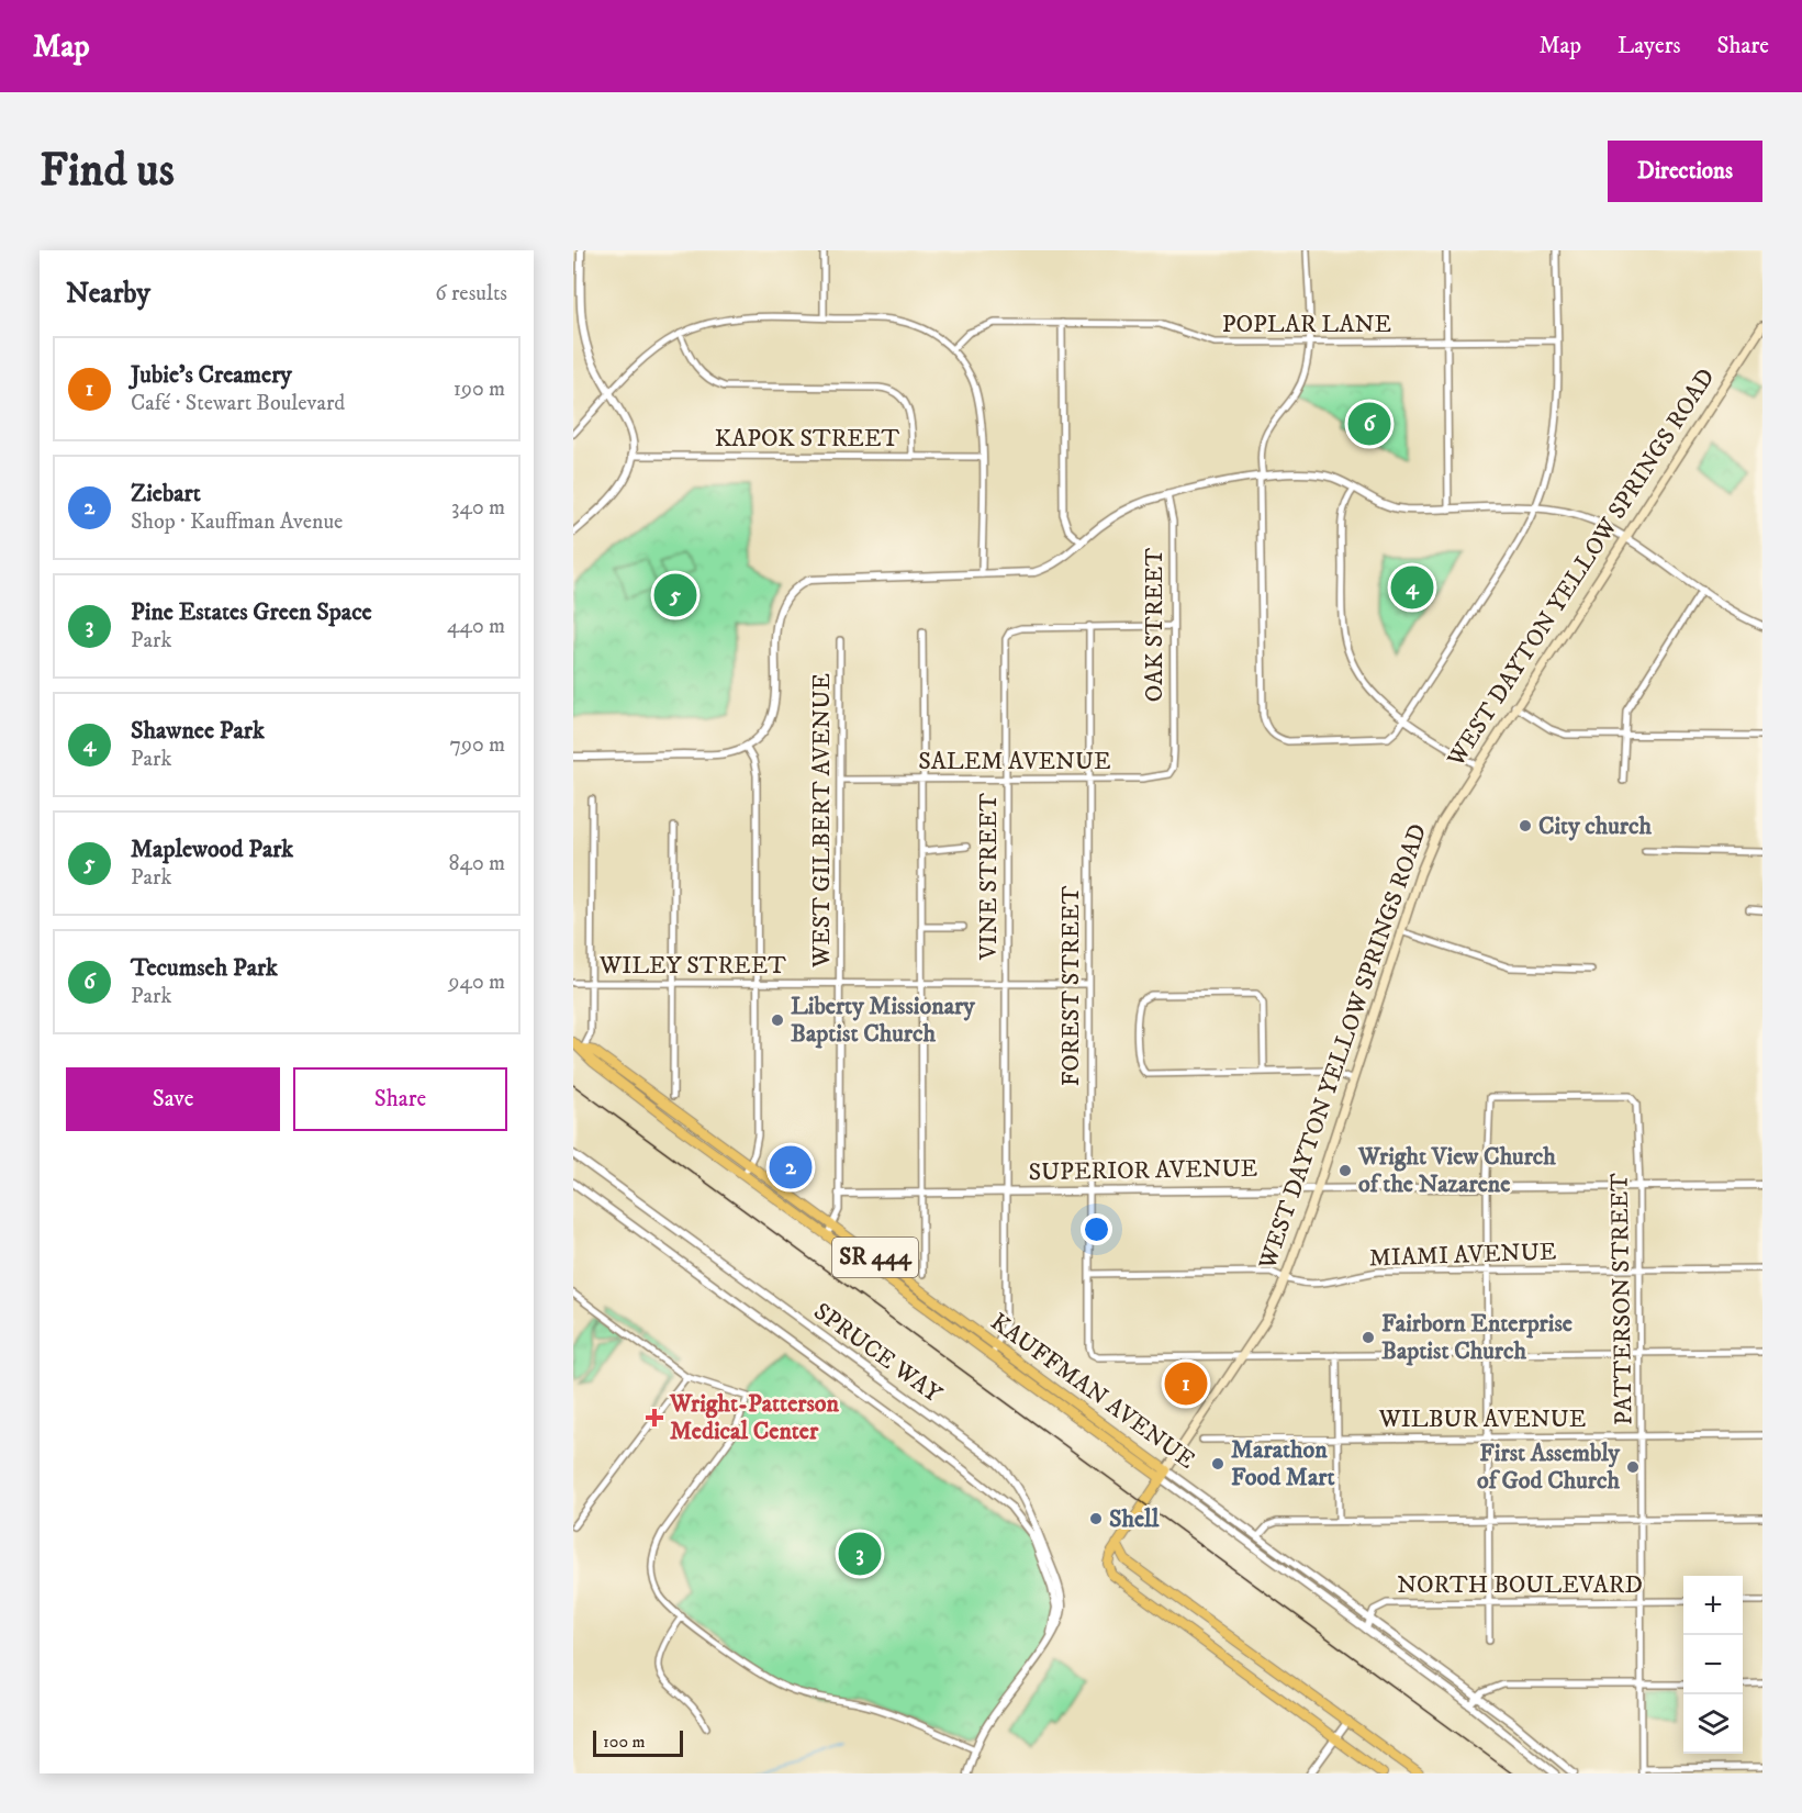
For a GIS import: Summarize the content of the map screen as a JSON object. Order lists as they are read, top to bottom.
{
  "streets": {
    "main road": ["WEST DAYTON YELLOW SPRINGS ROAD", "SR 444", "KAUFFMAN AVENUE"],
    "street": [
      "POPLAR LANE",
      "KAPOK STREET",
      "OAK STREET",
      "SALEM AVENUE",
      "WEST GILBERT AVENUE",
      "VINE STREET",
      "WILEY STREET",
      "FOREST STREET",
      "SUPERIOR AVENUE",
      "MIAMI AVENUE",
      "PATTERSON STREET",
      "SPRUCE WAY",
      "WILBUR AVENUE",
      "NORTH BOULEVARD"
    ]
  },
  "crossings": [
    ["WEST DAYTON YELLOW SPRINGS ROAD", "FOREST STREET"],
    ["WEST DAYTON YELLOW SPRINGS ROAD", "SUPERIOR AVENUE"],
    ["WEST DAYTON YELLOW SPRINGS ROAD", "MIAMI AVENUE"],
    ["WEST DAYTON YELLOW SPRINGS ROAD", "KAUFFMAN AVENUE"],
    ["OAK STREET", "SALEM AVENUE"],
    ["SALEM AVENUE", "WEST GILBERT AVENUE"],
    ["SALEM AVENUE", "VINE STREET"],
    ["SALEM AVENUE", "FOREST STREET"],
    ["WEST GILBERT AVENUE", "WILEY STREET"],
    ["WEST GILBERT AVENUE", "SUPERIOR AVENUE"],
    ["WEST GILBERT AVENUE", "KAUFFMAN AVENUE"],
    ["VINE STREET", "WILEY STREET"],
    ["VINE STREET", "FOREST STREET"],
    ["VINE STREET", "SUPERIOR AVENUE"],
    ["VINE STREET", "KAUFFMAN AVENUE"],
    ["WILEY STREET", "FOREST STREET"],
    ["FOREST STREET", "SUPERIOR AVENUE"],
    ["FOREST STREET", "MIAMI AVENUE"],
    ["SUPERIOR AVENUE", "PATTERSON STREET"],
    ["MIAMI AVENUE", "PATTERSON STREET"],
    ["PATTERSON STREET", "WILBUR AVENUE"],
    ["PATTERSON STREET", "NORTH BOULEVARD"],
    ["KAUFFMAN AVENUE", "NORTH BOULEVARD"]
  ],
  "places": {
    "other": [
      "City church",
      "Liberty Missionary Baptist Church",
      "Wright View Church of the Nazarene",
      "Fairborn Enterprise Baptist Church",
      "Marathon Food Mart",
      "First Assembly of God Church",
      "Shell"
    ],
    "health": ["Wright-Patterson Medical Center"]
  },
  "scale_bar": "100 m",
  "page": {
    "header": "Map",
    "nav": ["Map", "Layers", "Share"],
    "buttons": [
      "Directions",
      ["Save", "Share"]
    ],
    "title": "Find us",
    "heading": ["Nearby", "6 results"],
    "list": [
      {
        "mark": "1",
        "name": "Jubie’s Creamery",
        "note": "Café · Stewart Boulevard",
        "value": "190 m"
      },
      {
        "mark": "2",
        "name": "Ziebart",
        "note": "Shop · Kauffman Avenue",
        "value": "340 m"
      },
      {
        "mark": "3",
        "name": "Pine Estates Green Space",
        "note": "Park",
        "value": "440 m"
      },
      {
        "mark": "4",
        "name": "Shawnee Park",
        "note": "Park",
        "value": "790 m"
      },
      {
        "mark": "5",
        "name": "Maplewood Park",
        "note": "Park",
        "value": "840 m"
      },
      {
        "mark": "6",
        "name": "Tecumseh Park",
        "note": "Park",
        "value": "940 m"
      }
    ],
    "pins": [
      "6",
      "4",
      "5",
      "2",
      "1",
      "3"
    ],
    "map_buttons": ["+", "−"],
    "scale": "100 m"
  }
}
